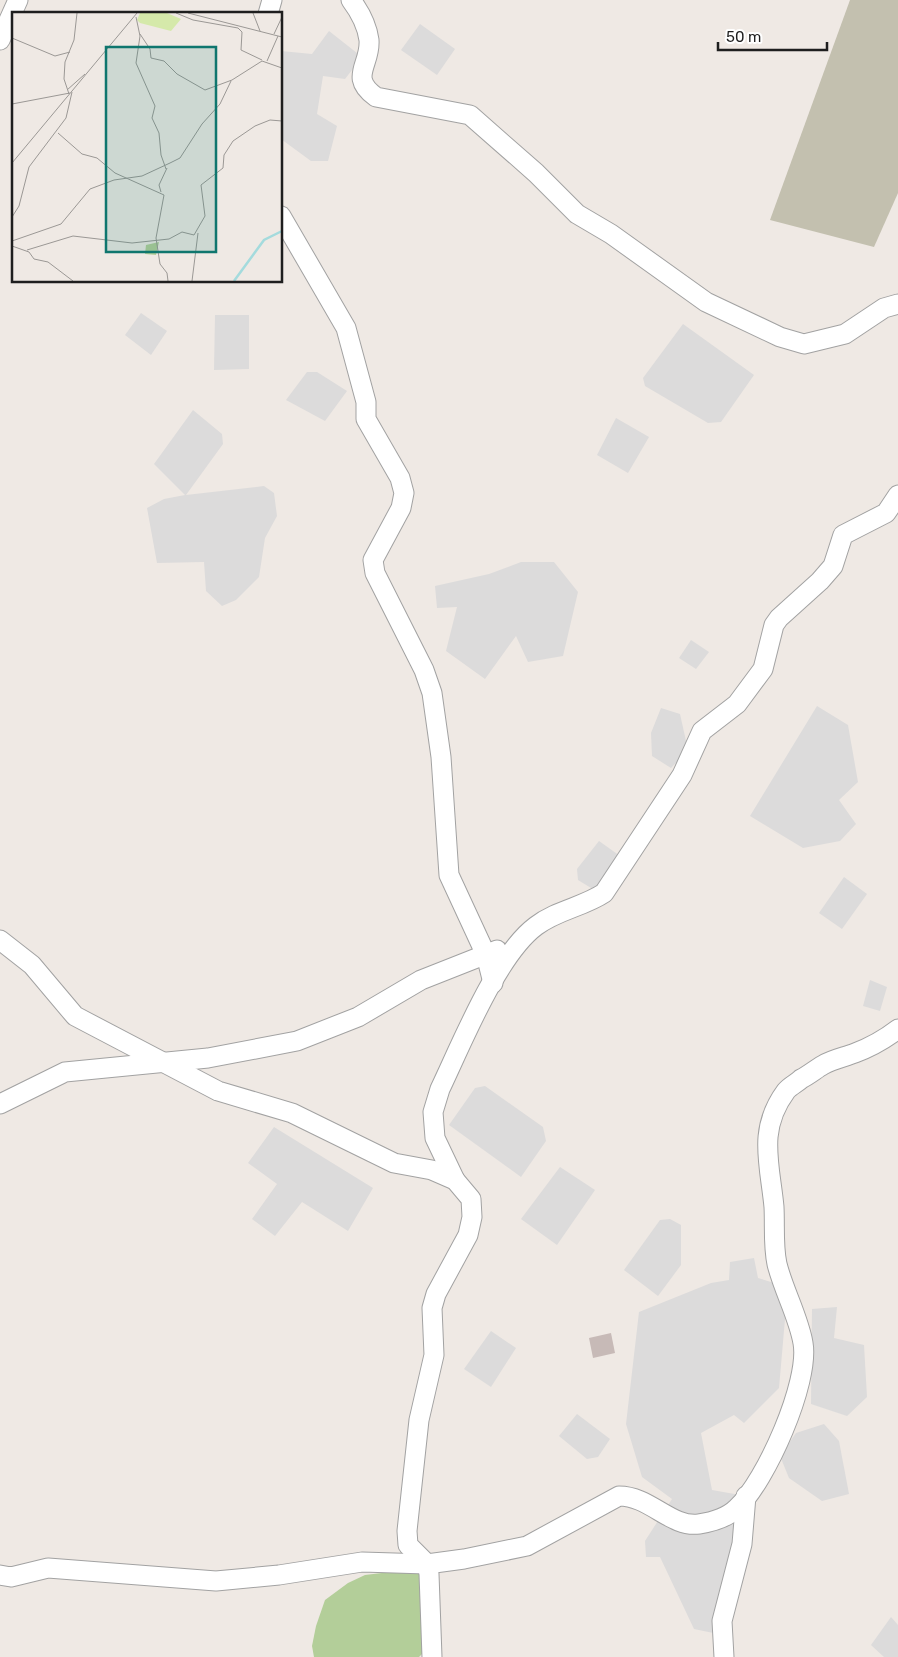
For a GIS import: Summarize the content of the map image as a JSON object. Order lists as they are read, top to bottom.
{
  "scale_bar": "50 m"
}
